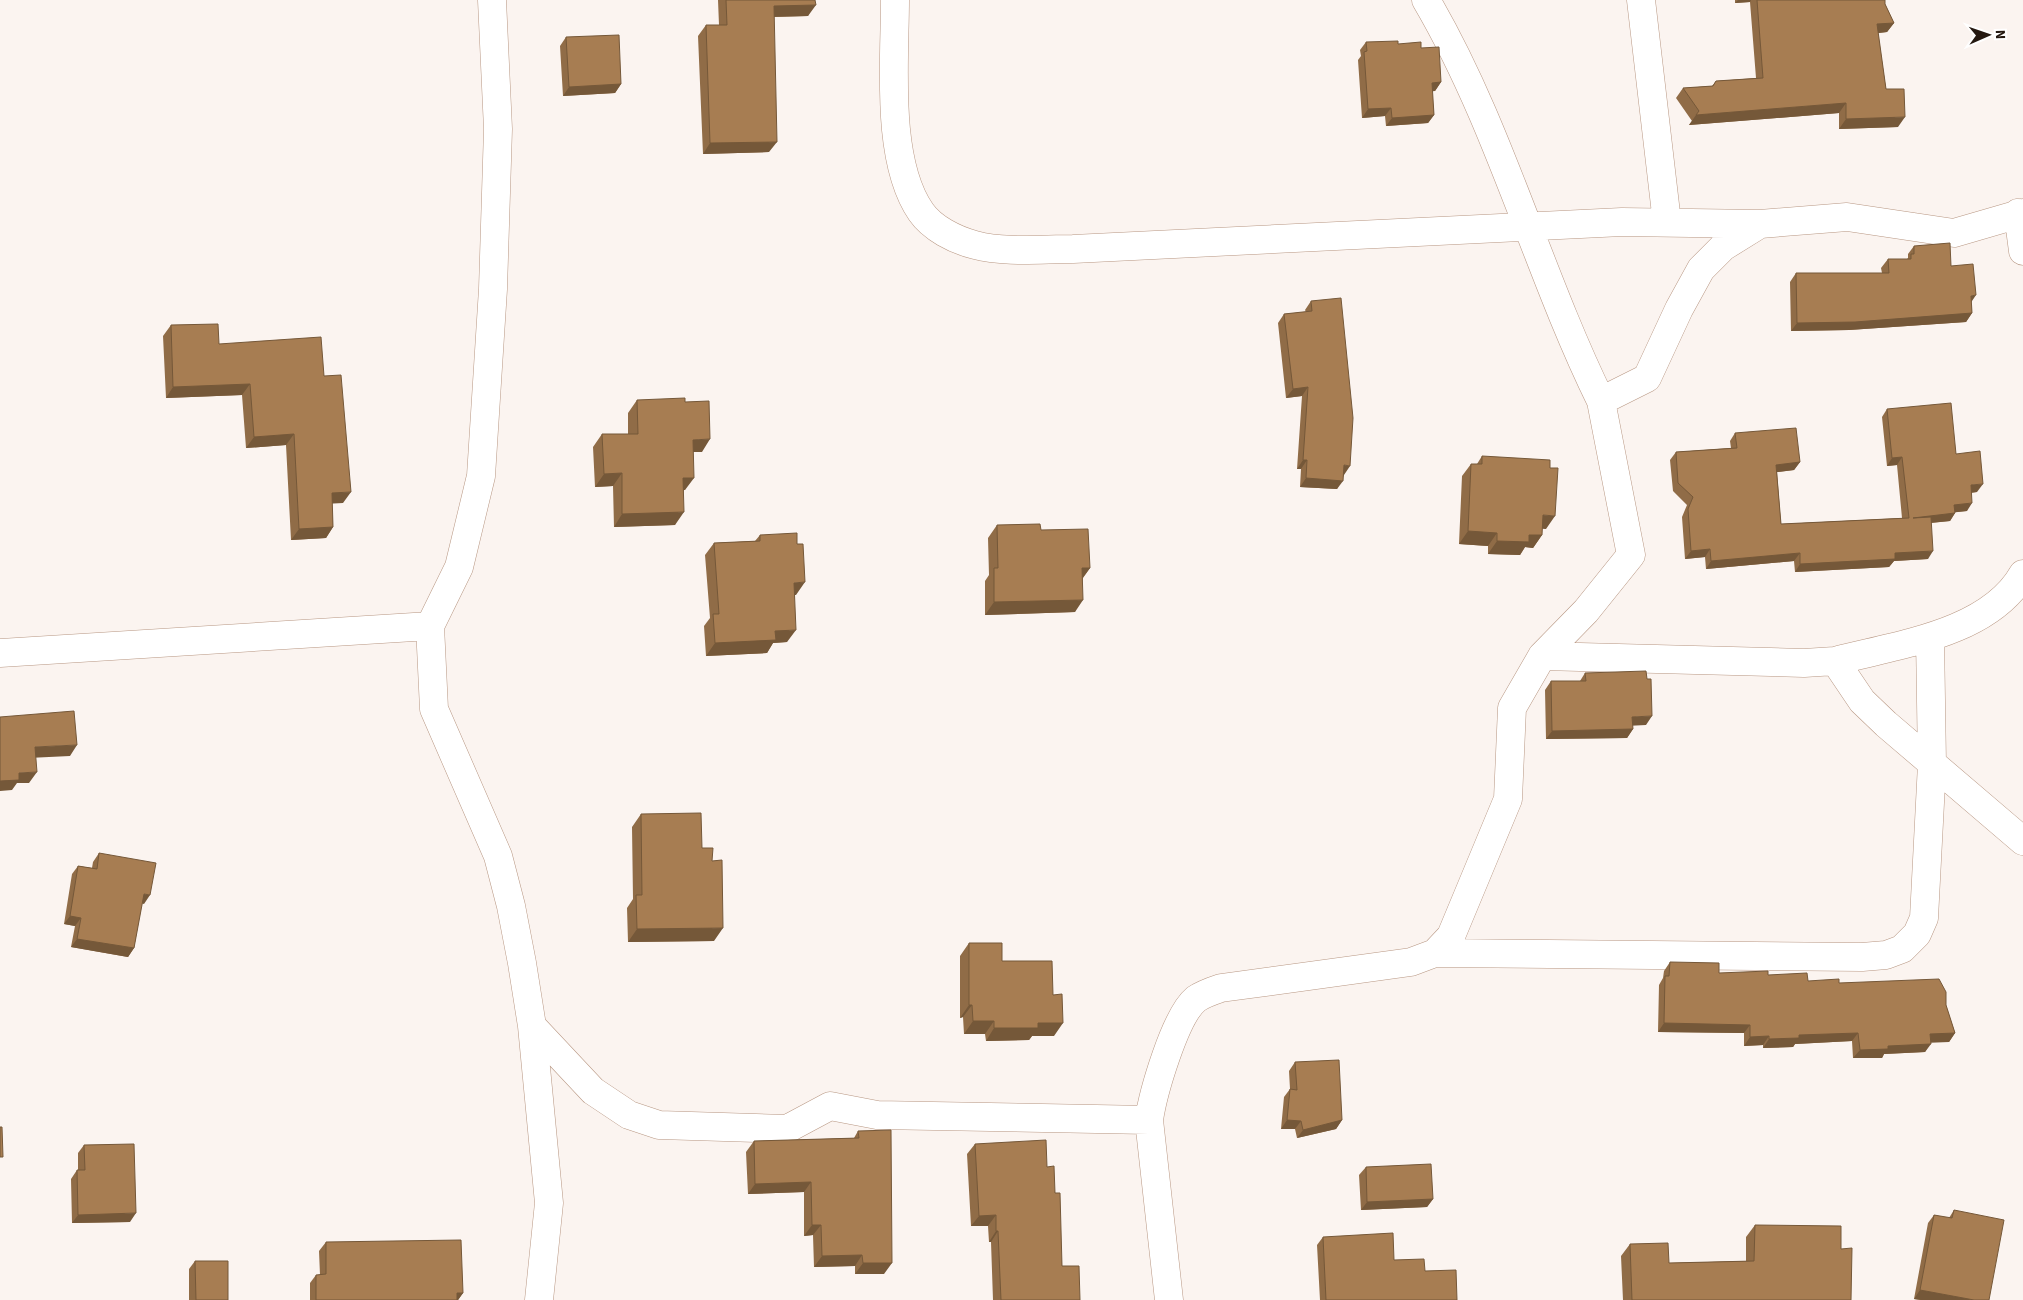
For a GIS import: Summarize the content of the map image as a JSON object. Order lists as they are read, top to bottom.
{
  "north": "right"
}
